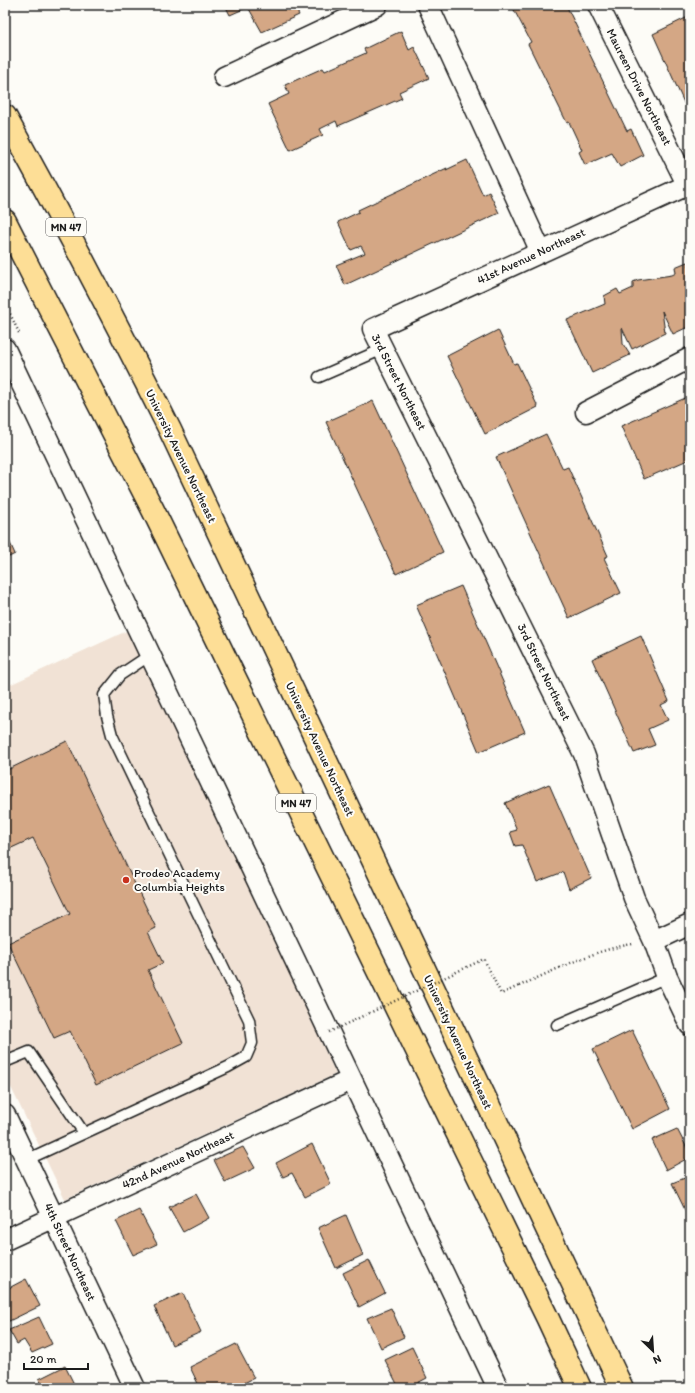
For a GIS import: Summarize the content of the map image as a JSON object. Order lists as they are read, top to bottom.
{
  "streets": {
    "main road": ["MN 47", "University Avenue Northeast"],
    "street": [
      "Maureen Drive Northeast",
      "41st Avenue Northeast",
      "3rd Street Northeast",
      "42nd Avenue Northeast",
      "4th Street Northeast"
    ]
  },
  "crossings": [
    ["Maureen Drive Northeast", "41st Avenue Northeast"],
    ["41st Avenue Northeast", "3rd Street Northeast"],
    ["42nd Avenue Northeast", "4th Street Northeast"]
  ],
  "places": ["Prodeo Academy Columbia Heights"],
  "scale_bar": "20 m",
  "north": "bottom right"
}
